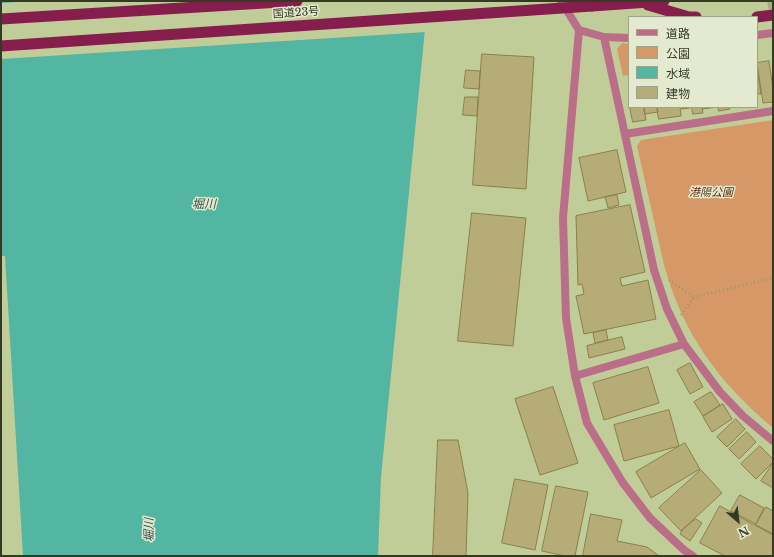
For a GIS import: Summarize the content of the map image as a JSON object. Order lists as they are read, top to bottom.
{
  "streets": {
    "highway": ["国道23号"]
  },
  "water": ["堀川"],
  "parks": ["港陽公園"],
  "legend": [
    "道路",
    "公園",
    "水域",
    "建物"
  ],
  "north": "bottom right"
}
